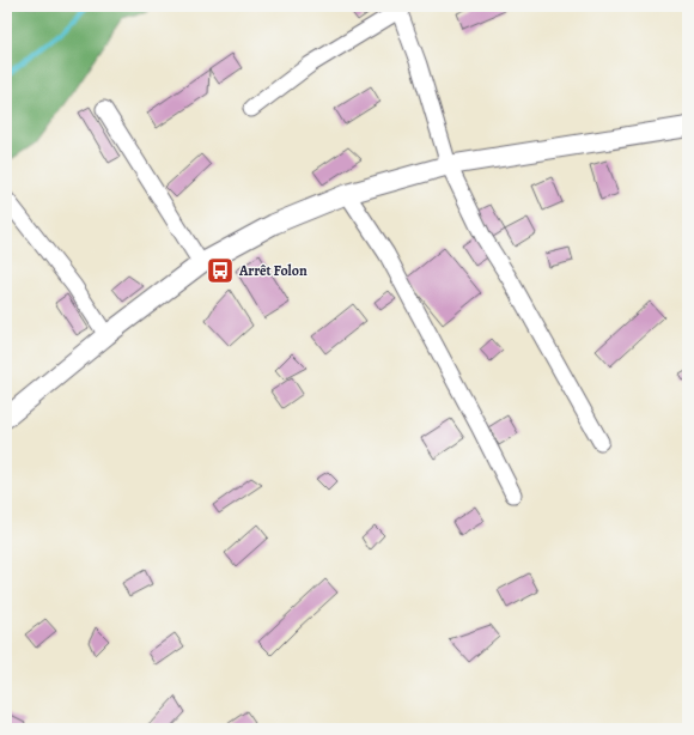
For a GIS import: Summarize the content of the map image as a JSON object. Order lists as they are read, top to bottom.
{
  "places": {
    "bus stop": ["Arrêt Folon"]
  }
}
